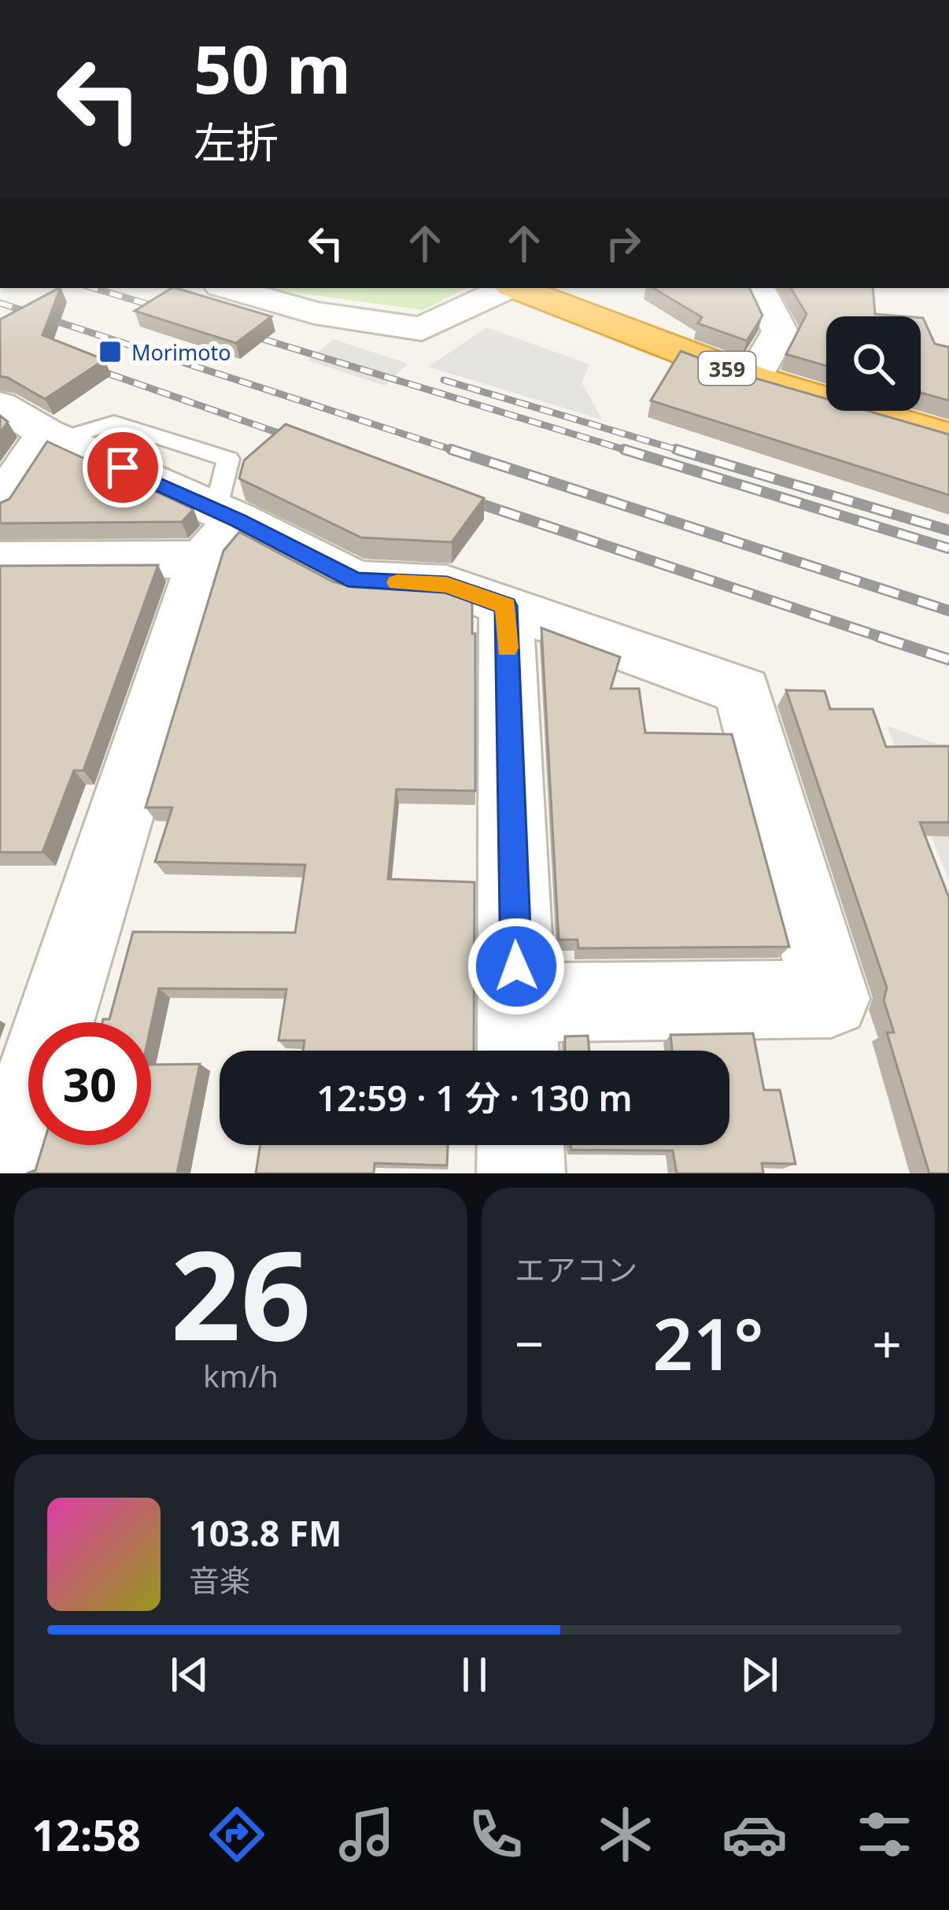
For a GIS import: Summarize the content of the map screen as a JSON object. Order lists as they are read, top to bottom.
{
  "streets": {
    "highway": ["359"]
  },
  "places": {
    "transit": ["Morimoto"]
  },
  "page": {
    "turn": ["50 m", "左折"],
    "limit": "30",
    "trip": "12:59 · 1 分 · 130 m",
    "tile": [
      ["26", "km/h"],
      "エアコン"
    ],
    "heat": ["−", "21°", "+"],
    "song": ["103.8 FM", "音楽"],
    "tabs": "12:58"
  }
}
